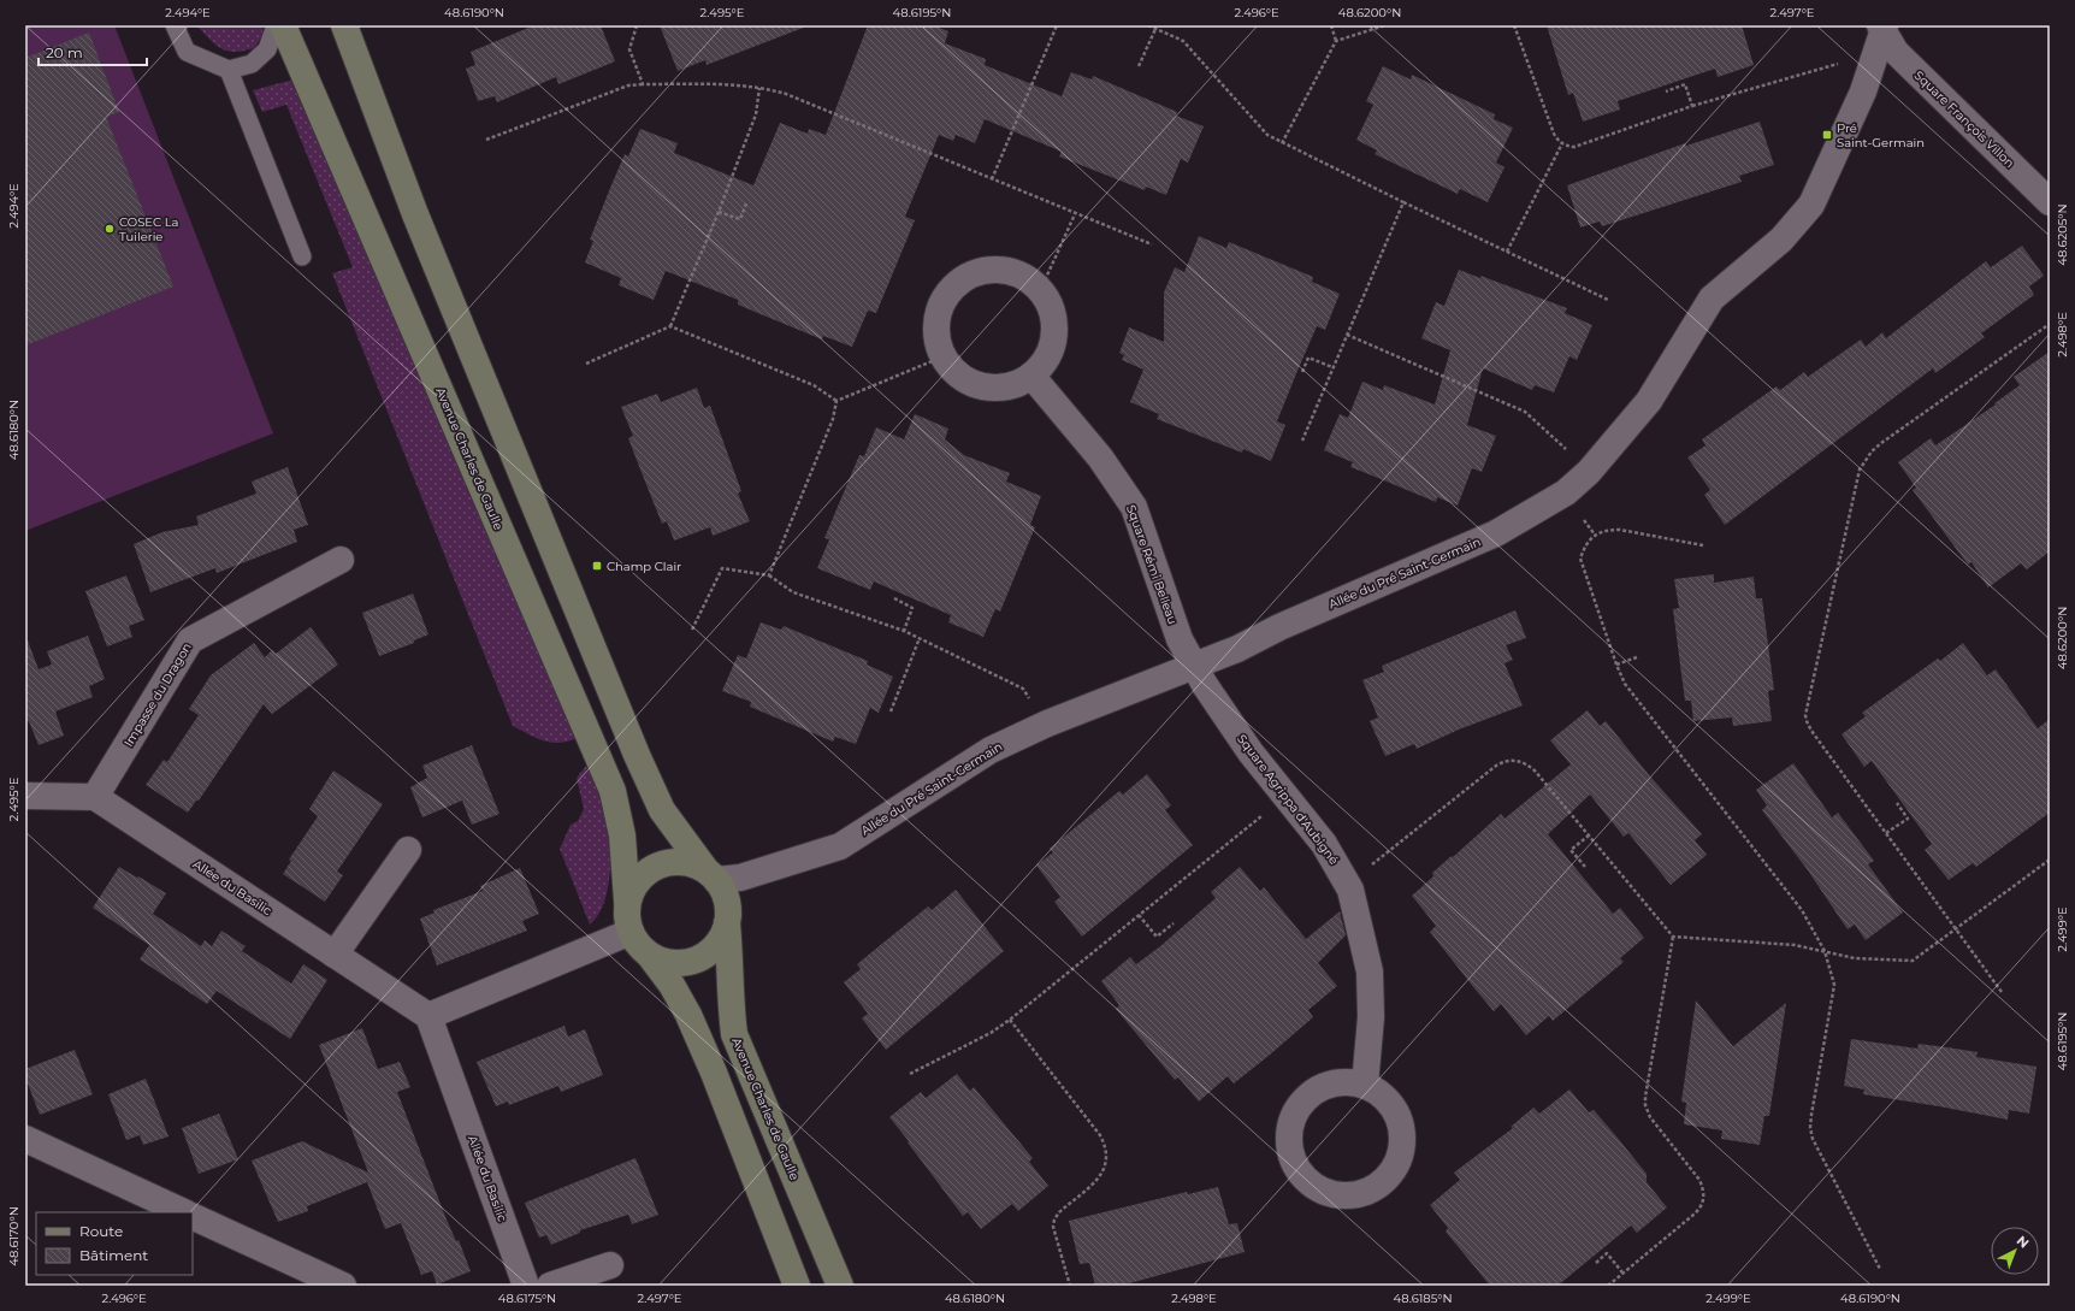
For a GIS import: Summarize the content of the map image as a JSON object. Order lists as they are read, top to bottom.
{
  "streets": {
    "main road": ["Avenue Charles de Gaulle"],
    "street": [
      "Square François Villon",
      "Square Rémi Belleau",
      "Allée du Pré Saint-Germain",
      "Impasse du Dragon",
      "Square Agrippa d'Aubigné",
      "Allée du Basilic"
    ]
  },
  "crossings": [
    ["Square François Villon", "Allée du Pré Saint-Germain"],
    ["Avenue Charles de Gaulle", "Allée du Pré Saint-Germain"],
    ["Square Rémi Belleau", "Allée du Pré Saint-Germain"],
    ["Square Rémi Belleau", "Square Agrippa d'Aubigné"],
    ["Allée du Pré Saint-Germain", "Square Agrippa d'Aubigné"],
    ["Impasse du Dragon", "Allée du Basilic"]
  ],
  "places": {
    "transit": ["Pré Saint-Germain", "Champ Clair"],
    "other": ["COSEC La Tuilerie"]
  },
  "legend": ["Route", "Bâtiment"],
  "scale_bar": "20 m",
  "north": "top right",
  "coordinates": [
    "2.494°E",
    "48.6190°N",
    "2.495°E",
    "48.6195°N",
    "2.496°E",
    "48.6200°N",
    "2.497°E",
    "48.6205°N",
    "2.498°E",
    "48.6180°N",
    "2.499°E",
    "48.6170°N",
    "48.6175°N",
    "48.6185°N"
  ]
}
